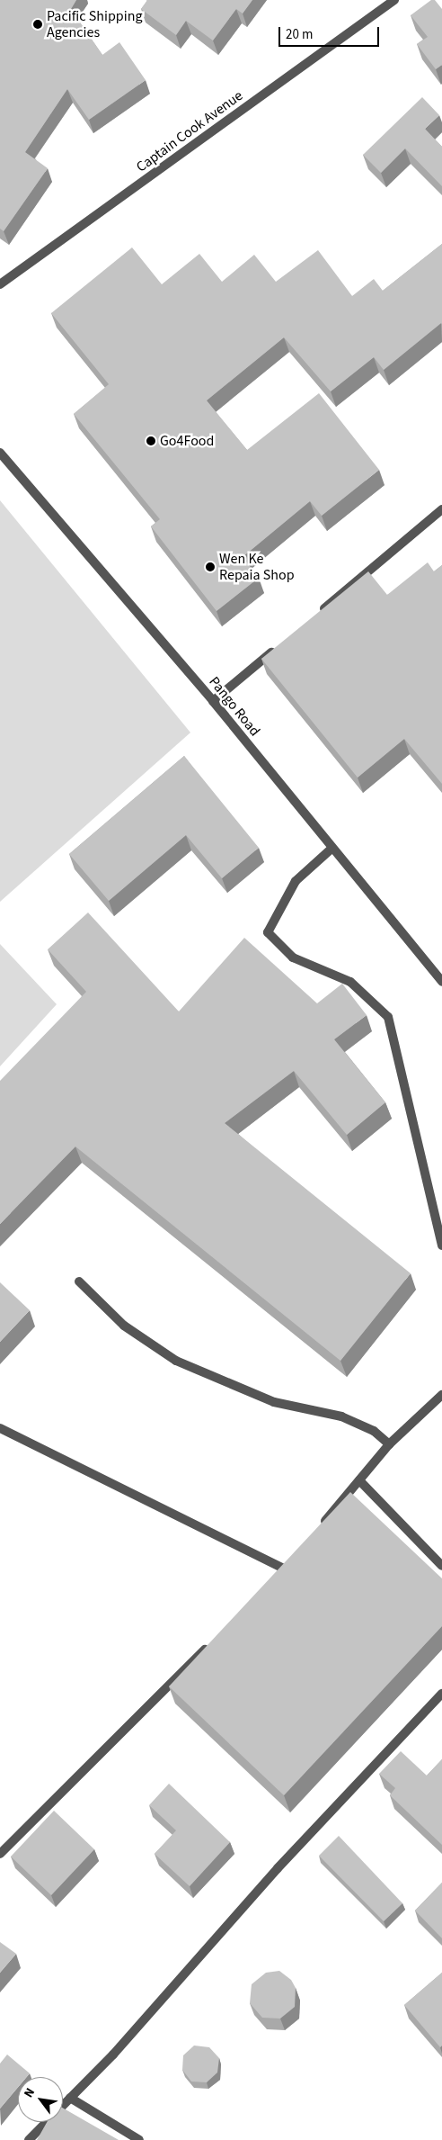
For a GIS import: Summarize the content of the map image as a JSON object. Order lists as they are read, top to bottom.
{
  "streets": {
    "street": ["Captain Cook Avenue", "Pango Road"]
  },
  "places": ["Pacific Shipping Agencies", "Go4Food", "Wen Ke Repaia Shop"],
  "scale_bar": "20 m",
  "north": "top left"
}
